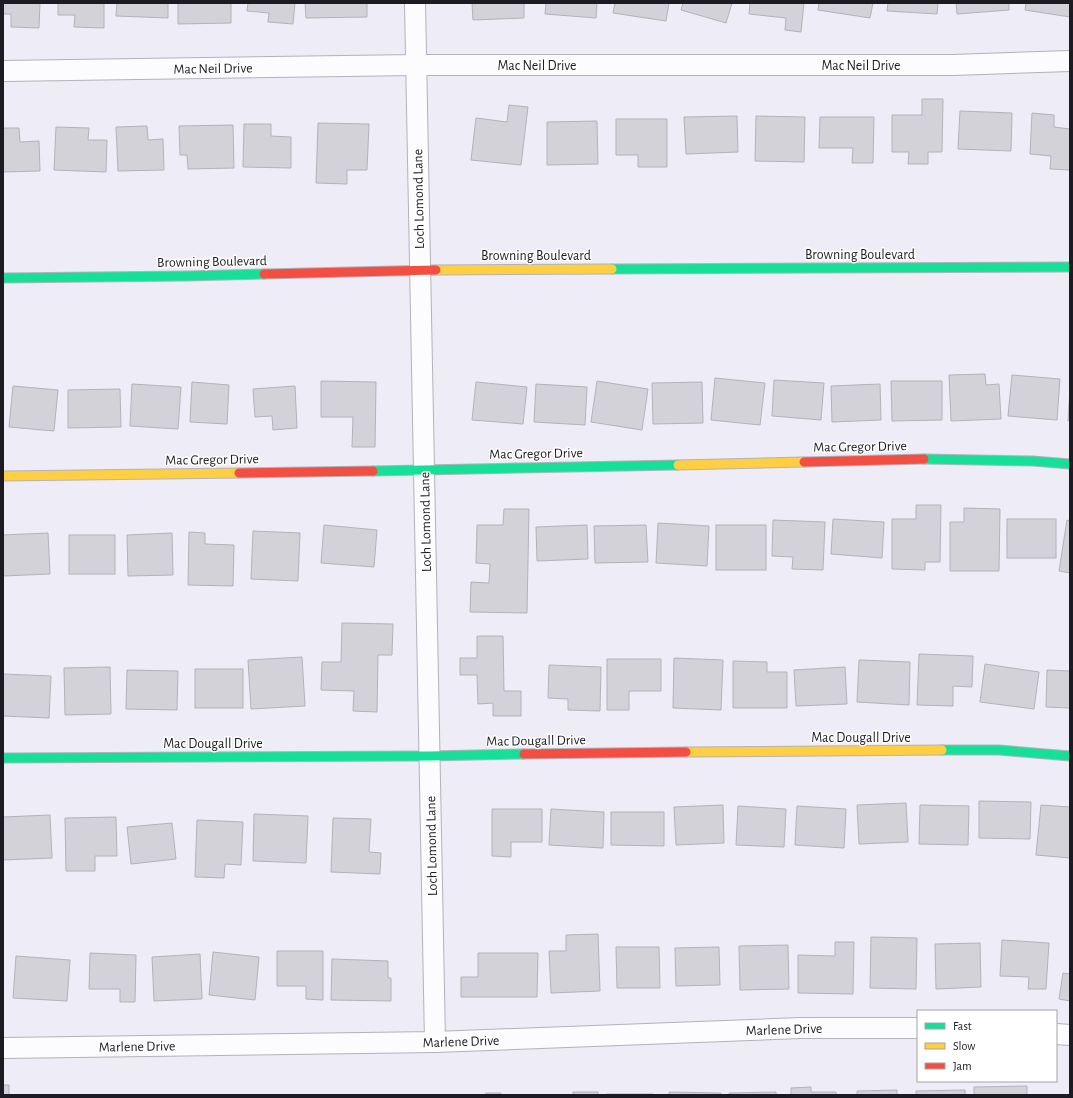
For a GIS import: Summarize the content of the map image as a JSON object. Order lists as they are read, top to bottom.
{
  "streets": {
    "street": [
      "Mac Neil Drive",
      "Loch Lomond Lane",
      "Browning Boulevard",
      "Mac Gregor Drive",
      "Mac Dougall Drive",
      "Marlene Drive"
    ]
  },
  "crossings": [
    ["Mac Neil Drive", "Loch Lomond Lane"],
    ["Loch Lomond Lane", "Browning Boulevard"],
    ["Loch Lomond Lane", "Mac Gregor Drive"],
    ["Loch Lomond Lane", "Mac Dougall Drive"],
    ["Loch Lomond Lane", "Marlene Drive"]
  ],
  "legend": ["Fast", "Slow", "Jam"]
}
